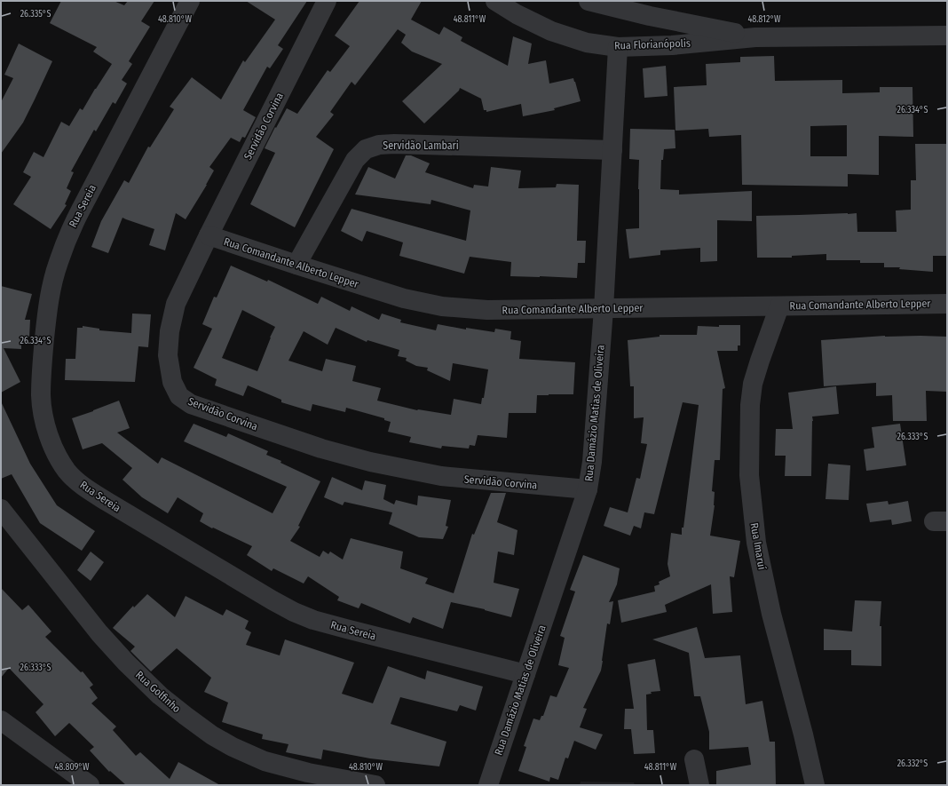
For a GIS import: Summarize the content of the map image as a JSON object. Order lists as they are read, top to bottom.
{
  "streets": {
    "street": [
      "Rua Florianópolis",
      "Servidão Corvina",
      "Servidão Lambari",
      "Rua Sereia",
      "Rua Comandante Alberto Lepper",
      "Rua Damázio Matias de Oliveira",
      "Rua Imaruí",
      "Rua Golfinho"
    ]
  },
  "crossings": [
    ["Rua Florianópolis", "Rua Damázio Matias de Oliveira"],
    ["Servidão Corvina", "Rua Comandante Alberto Lepper"],
    ["Servidão Corvina", "Rua Damázio Matias de Oliveira"],
    ["Servidão Lambari", "Rua Comandante Alberto Lepper"],
    ["Servidão Lambari", "Rua Damázio Matias de Oliveira"],
    ["Rua Sereia", "Rua Damázio Matias de Oliveira"],
    ["Rua Comandante Alberto Lepper", "Rua Damázio Matias de Oliveira"],
    ["Rua Comandante Alberto Lepper", "Rua Imaruí"]
  ],
  "coordinates": [
    "26.335°S",
    "48.810°W",
    "48.811°W",
    "48.812°W",
    "26.334°S",
    "26.333°S",
    "26.332°S",
    "48.809°W"
  ]
}
